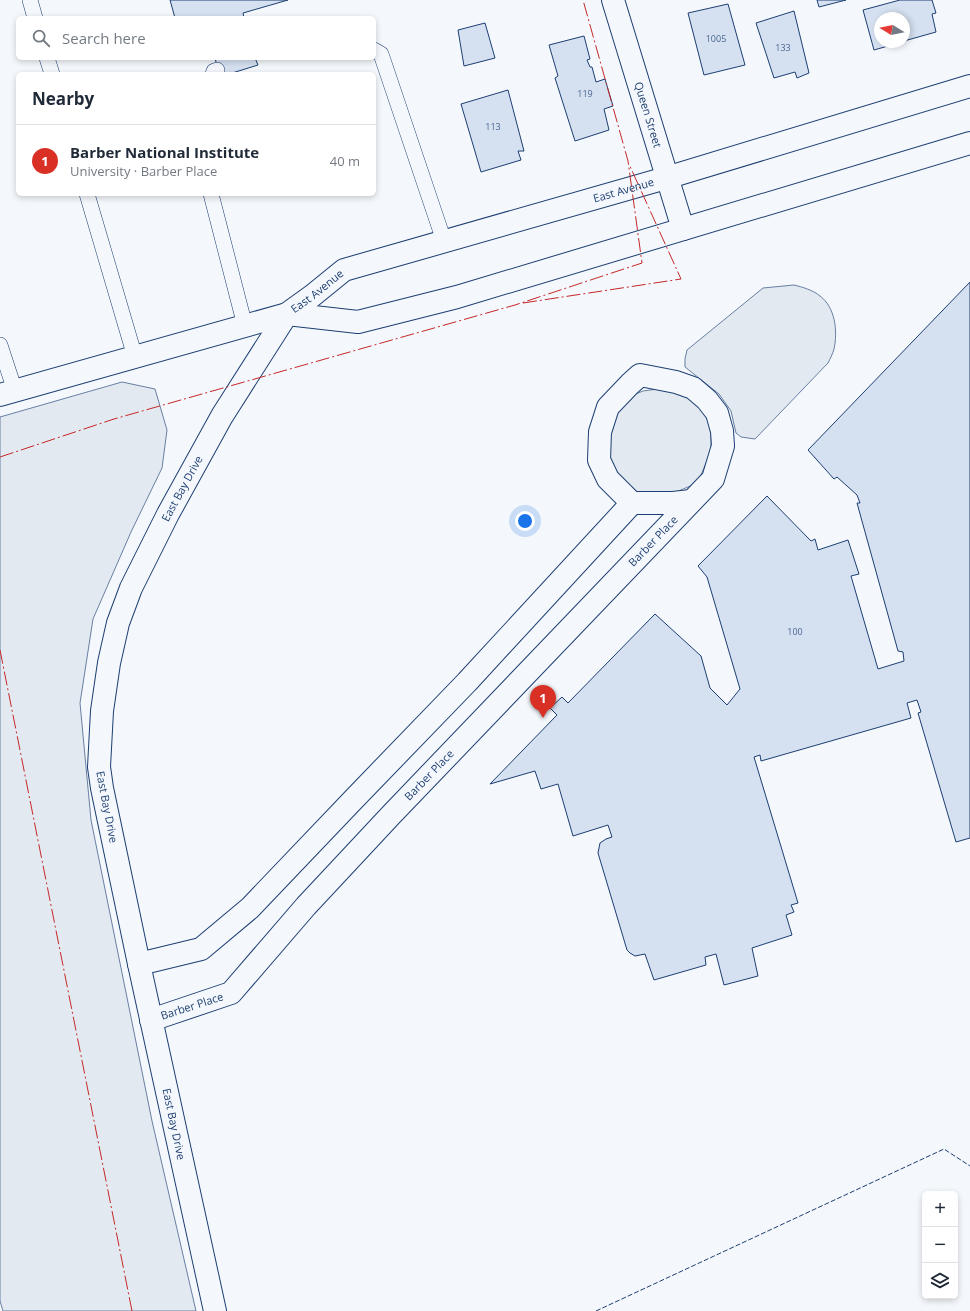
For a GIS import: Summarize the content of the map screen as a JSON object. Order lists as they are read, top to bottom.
{
  "streets": {
    "street": [
      "Queen Street",
      "East Avenue",
      "East Bay Drive",
      "Barber Place"
    ]
  },
  "crossings": [
    ["Queen Street", "East Avenue"],
    ["East Avenue", "East Bay Drive"],
    ["East Bay Drive", "Barber Place"]
  ],
  "house_numbers": [
    "1005",
    "133",
    "119",
    "113",
    "100"
  ],
  "north": "left",
  "page": {
    "search": "Search here",
    "heading": "Nearby",
    "list": [
      {
        "mark": "1",
        "name": "Barber National Institute",
        "note": "University · Barber Place",
        "value": "40 m"
      }
    ],
    "pins": "1",
    "map_buttons": ["+", "−"]
  }
}
